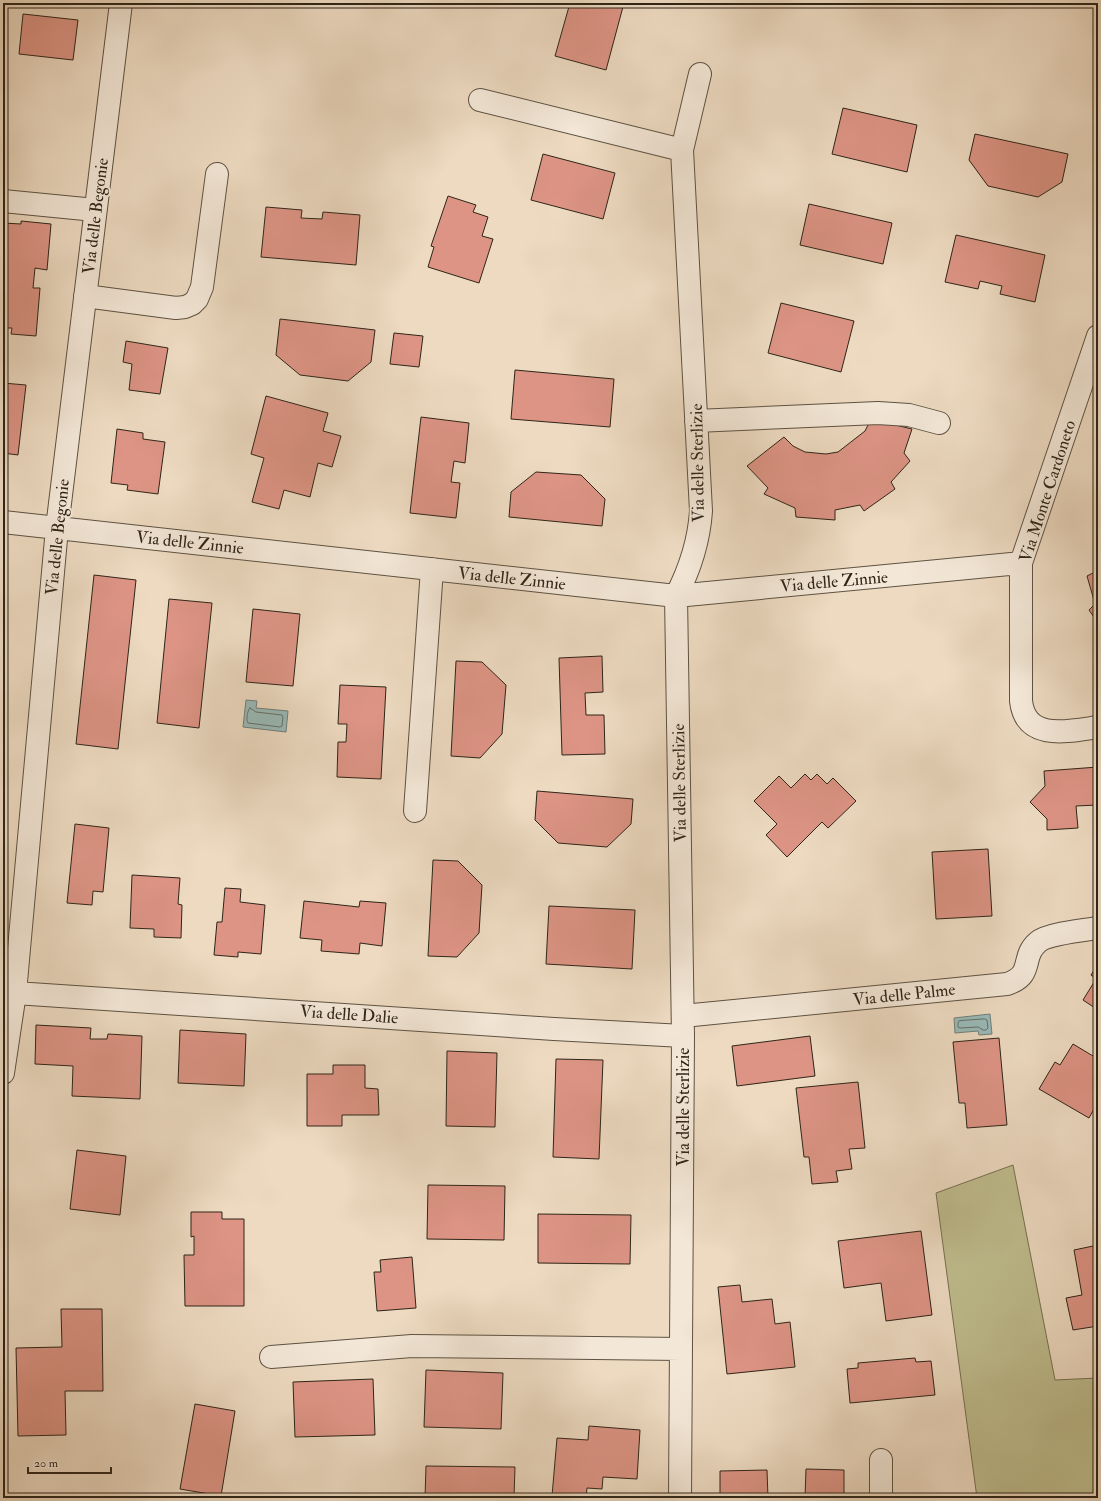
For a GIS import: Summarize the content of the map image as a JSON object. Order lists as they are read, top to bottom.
{
  "streets": {
    "street": [
      "Via delle Begonie",
      "Via delle Sterlizie",
      "Via Monte Cardoneto",
      "Via delle Zinnie",
      "Via delle Palme",
      "Via delle Dalie"
    ]
  },
  "crossings": [
    ["Via delle Begonie", "Via delle Zinnie"],
    ["Via delle Begonie", "Via delle Dalie"],
    ["Via delle Sterlizie", "Via delle Zinnie"],
    ["Via delle Sterlizie", "Via delle Palme"],
    ["Via delle Sterlizie", "Via delle Dalie"],
    ["Via Monte Cardoneto", "Via delle Zinnie"],
    ["Via delle Palme", "Via delle Dalie"]
  ],
  "scale_bar": "20 m"
}
